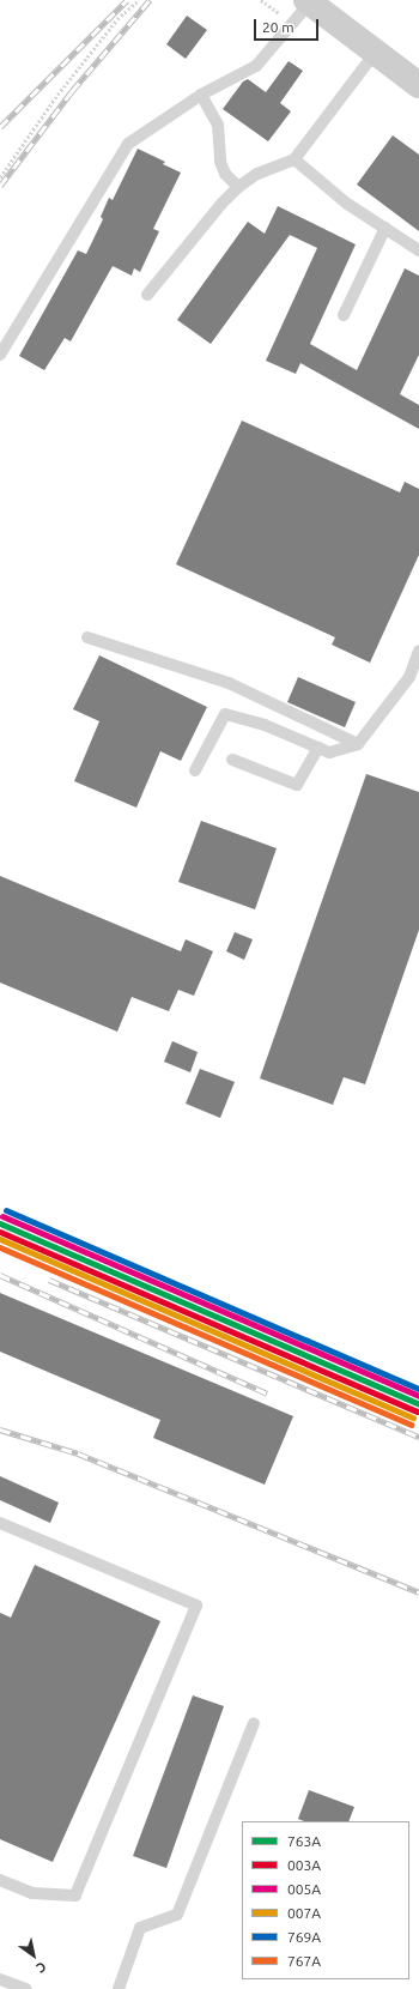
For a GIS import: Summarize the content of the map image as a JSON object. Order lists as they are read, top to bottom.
{
  "lines": [
    "transit line 769А",
    "transit line 005А",
    "transit line 763А",
    "transit line 003А",
    "transit line 007А",
    "transit line 767А"
  ],
  "legend": [
    "763А",
    "003А",
    "005А",
    "007А",
    "769А",
    "767А"
  ],
  "scale_bar": "20 m",
  "north": "bottom right"
}
